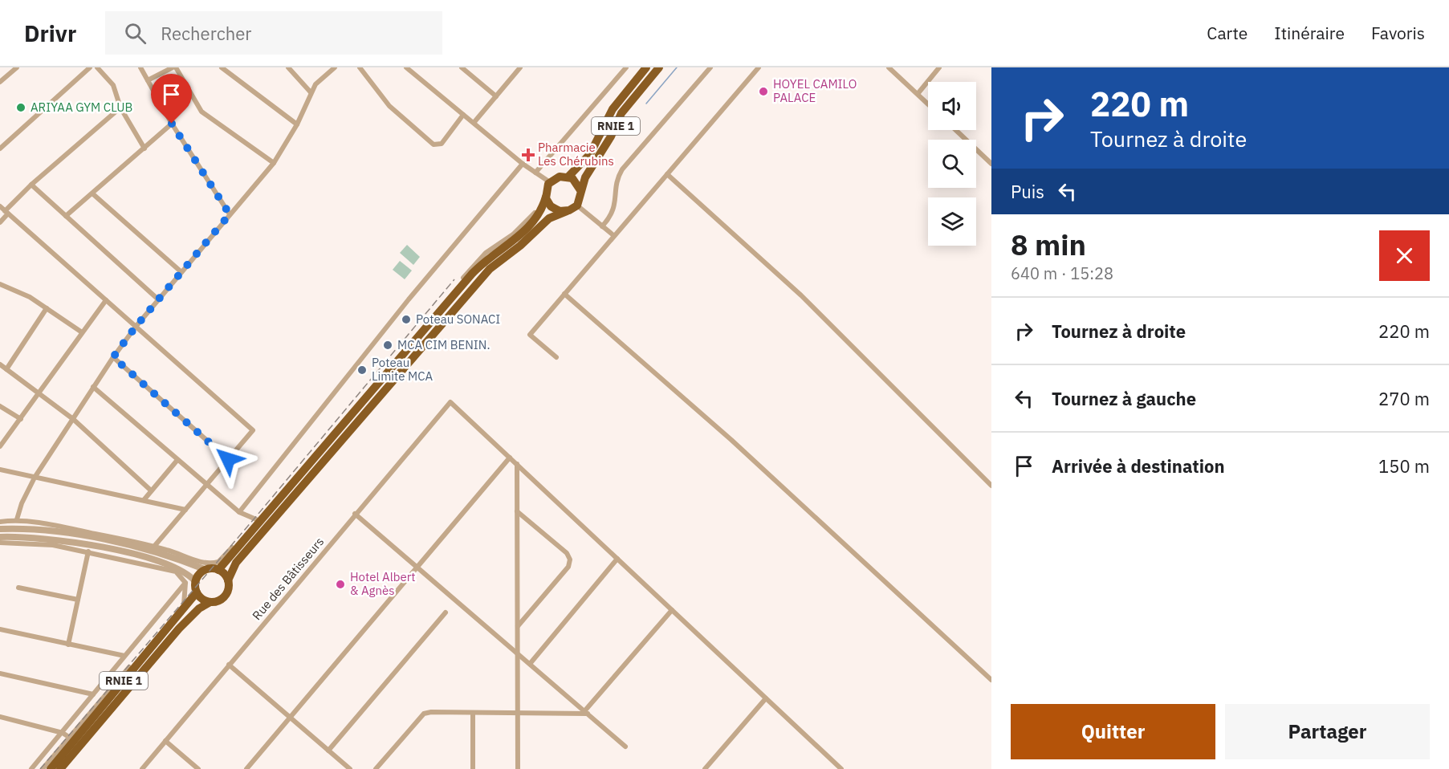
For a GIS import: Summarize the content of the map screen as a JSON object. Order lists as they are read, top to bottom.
{
  "streets": {
    "highway": ["RNIE 1"],
    "street": ["Rue des Bâtisseurs"]
  },
  "places": {
    "other": [
      "HOYEL CAMILO PALACE",
      "ARIYAA GYM CLUB",
      "Poteau SONACI",
      "MCA CIM BENIN.",
      "Poteau Limite MCA",
      "Hotel Albert & Agnès"
    ],
    "health": ["Pharmacie Les Chérubins"]
  },
  "page": {
    "header": "Drivr",
    "search": "Rechercher",
    "nav": ["Carte", "Itinéraire", "Favoris"],
    "turn": ["220 m", "Tournez à droite"],
    "then": "Puis",
    "heading": ["8 min", "640 m · 15:28"],
    "list": [
      {
        "name": "Tournez à droite",
        "value": "220 m"
      },
      {
        "name": "Tournez à gauche",
        "value": "270 m"
      },
      {
        "name": "Arrivée à destination",
        "value": "150 m"
      }
    ],
    "buttons": ["Quitter", "Partager"]
  }
}
